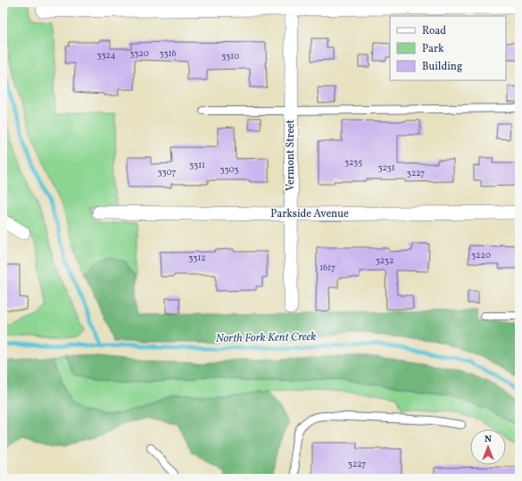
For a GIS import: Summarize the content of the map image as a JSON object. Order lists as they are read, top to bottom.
{
  "streets": {
    "street": ["Vermont Street", "Parkside Avenue"]
  },
  "crossings": [
    ["Vermont Street", "Parkside Avenue"]
  ],
  "water": ["North Fork Kent Creek"],
  "house_numbers": [
    "3320",
    "3316",
    "3324",
    "3310",
    "3235",
    "3311",
    "3231",
    "3303",
    "3307",
    "3227",
    "3220",
    "3312",
    "3232",
    "1617",
    "3227"
  ],
  "legend": ["Road", "Park", "Building"],
  "north": "top"
}
